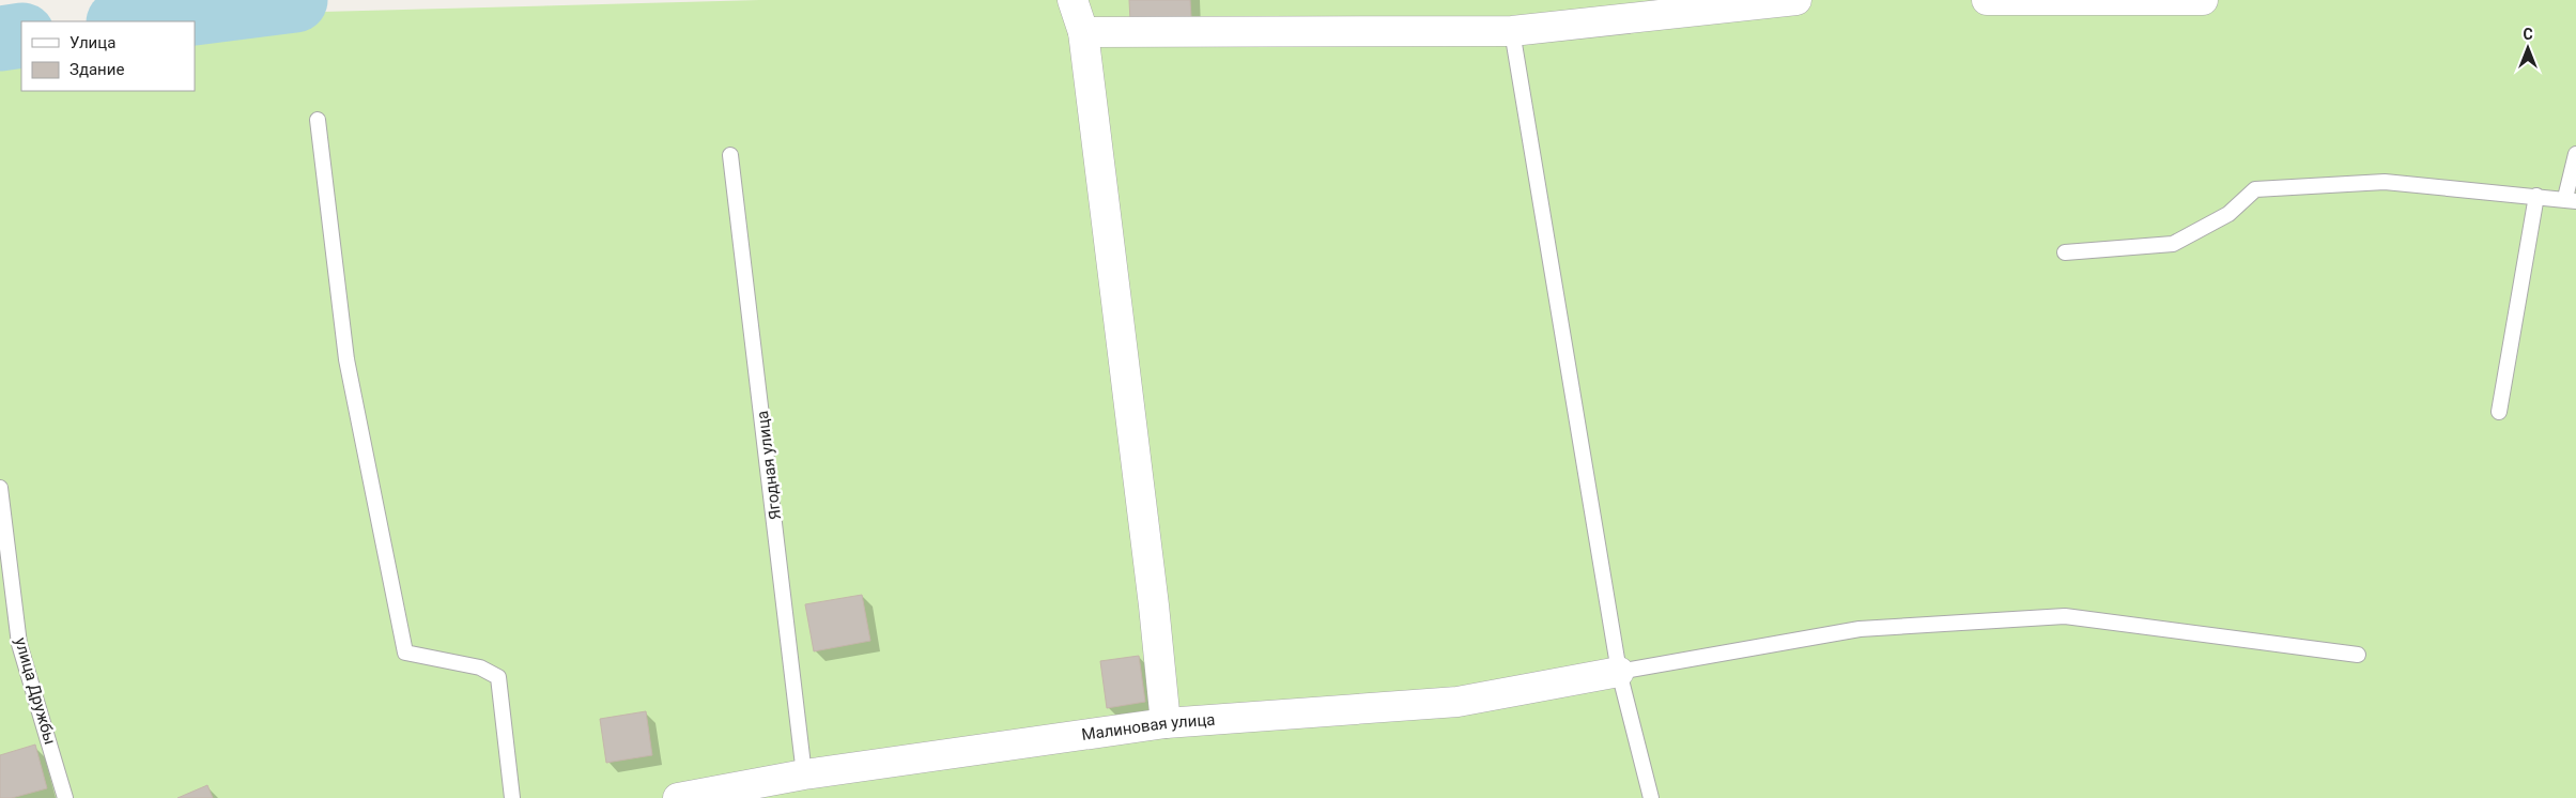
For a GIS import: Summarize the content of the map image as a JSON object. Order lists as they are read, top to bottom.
{
  "streets": {
    "street": ["Малиновая улица"],
    "lane": ["Ягодная улица", "улица Дружбы"]
  },
  "crossings": [
    ["Ягодная улица", "Малиновая улица"]
  ],
  "legend": ["Улица", "Здание"],
  "north": "top"
}
